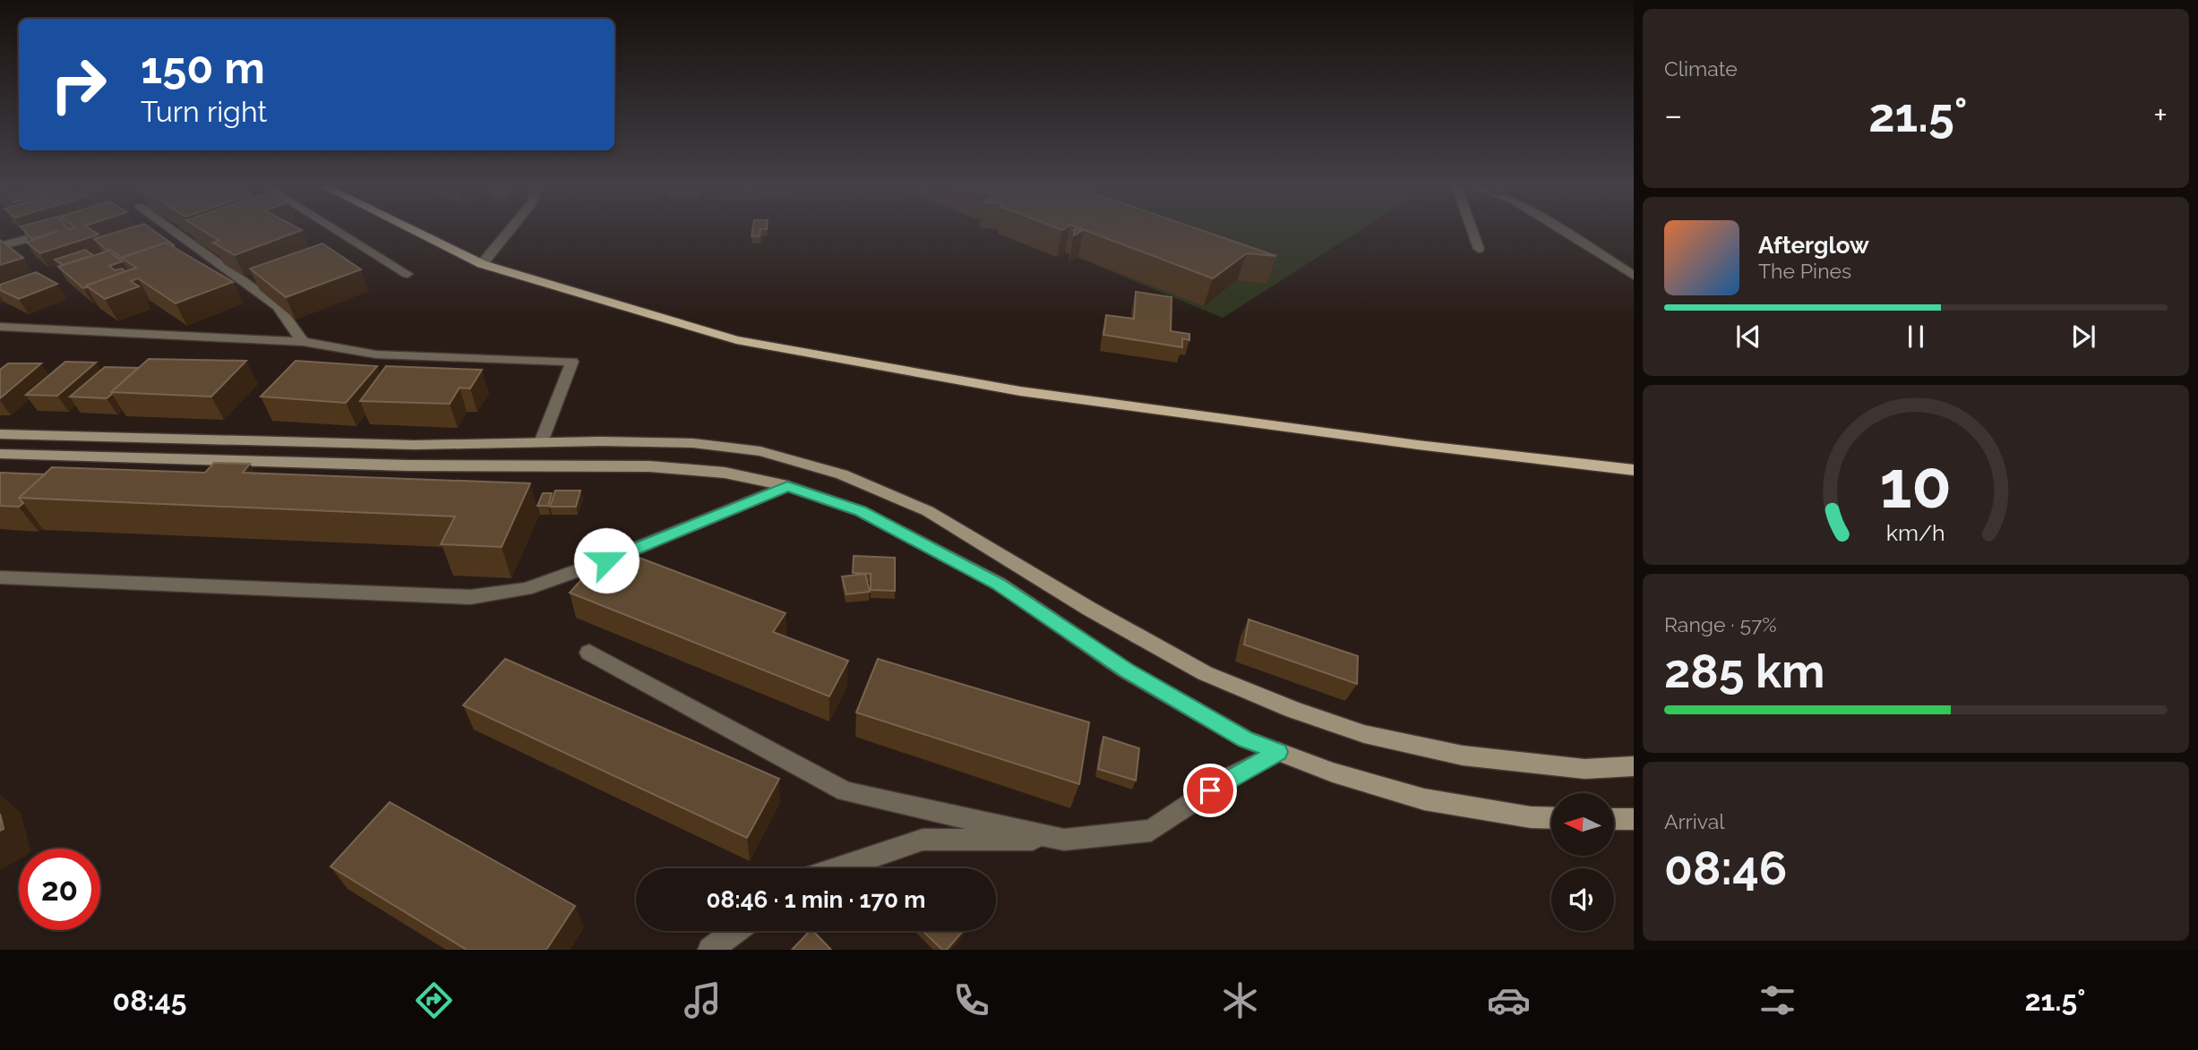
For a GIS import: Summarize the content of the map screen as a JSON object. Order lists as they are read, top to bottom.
{
  "north": "left",
  "page": {
    "tile": [
      "Climate",
      ["Range · 57%", "285 km"],
      ["Arrival", "08:46"]
    ],
    "turn": ["150 m", "Turn right"],
    "heat": ["−", "21.5°", "+"],
    "song": ["Afterglow", "The Pines"],
    "limit": "20",
    "trip": "08:46 · 1 min · 170 m",
    "tabs": ["08:45", "21.5°"],
    "gauge": ["10", "km/h"]
  }
}
